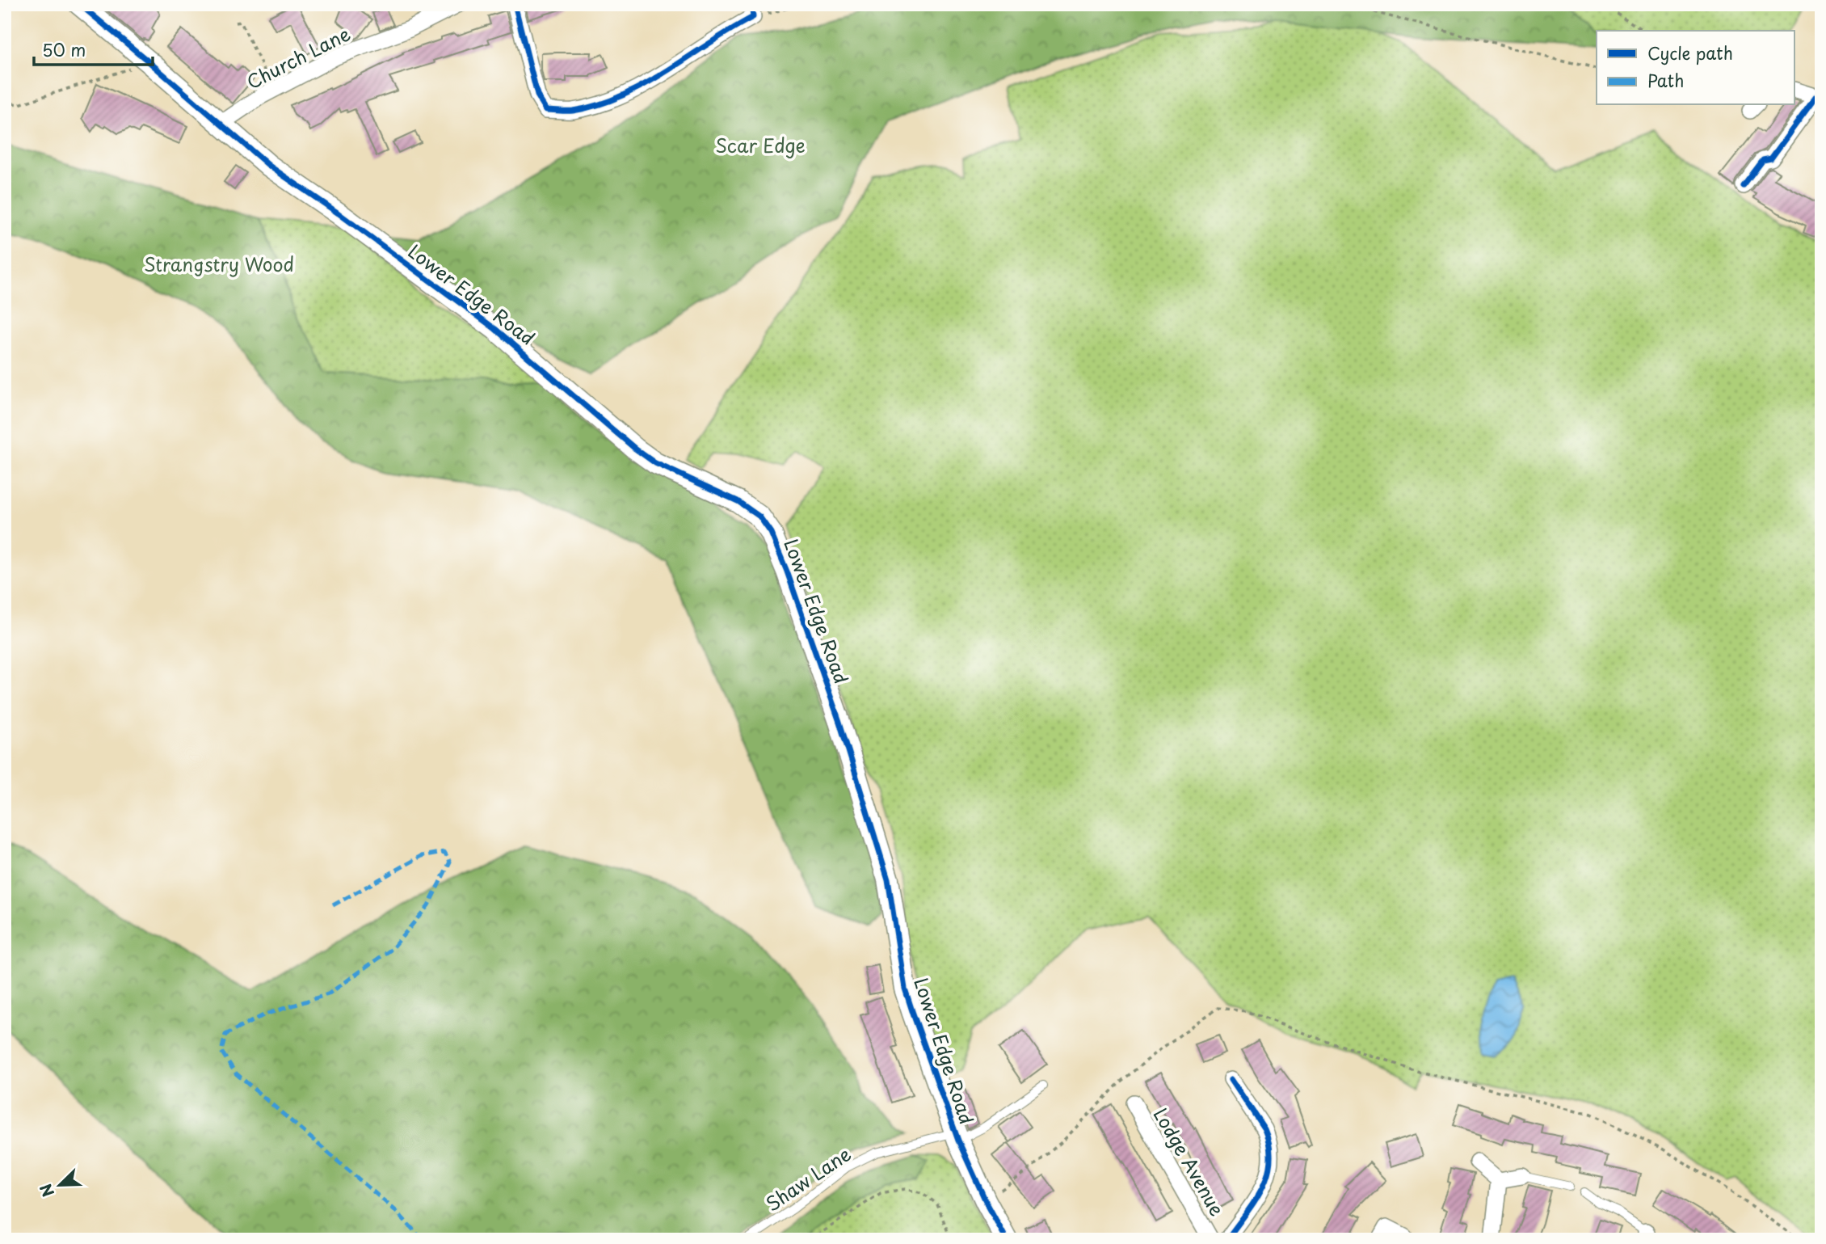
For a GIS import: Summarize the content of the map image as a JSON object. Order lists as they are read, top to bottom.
{
  "streets": {
    "street": ["Church Lane", "Lower Edge Road", "Lodge Avenue"],
    "lane": ["Shaw Lane"]
  },
  "crossings": [
    ["Church Lane", "Lower Edge Road"],
    ["Lower Edge Road", "Shaw Lane"]
  ],
  "parks": ["Scar Edge", "Strangstry Wood"],
  "legend": ["Cycle path", "Path"],
  "scale_bar": "50 m",
  "north": "bottom left"
}
